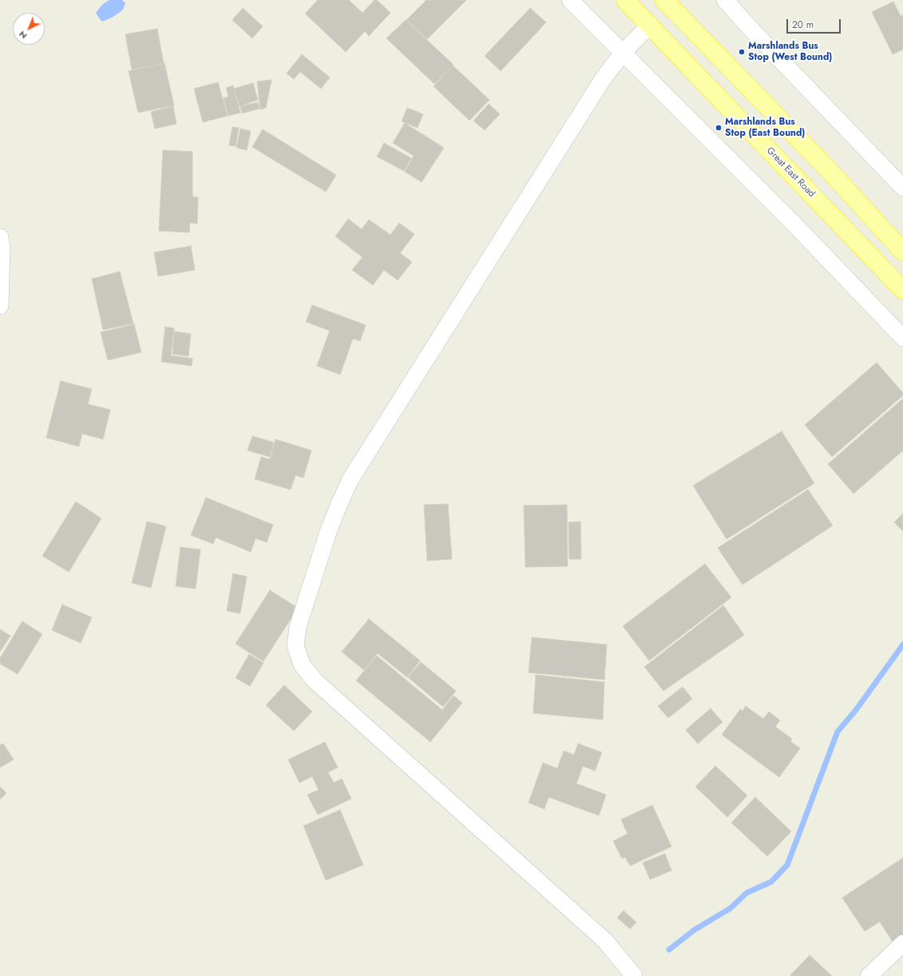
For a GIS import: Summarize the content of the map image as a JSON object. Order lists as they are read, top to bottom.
{
  "streets": {
    "main road": ["Great East Road"]
  },
  "places": ["Marshlands Bus Stop (West Bound)", "Marshlands Bus Stop (East Bound)"],
  "scale_bar": "20 m",
  "north": "bottom left"
}
